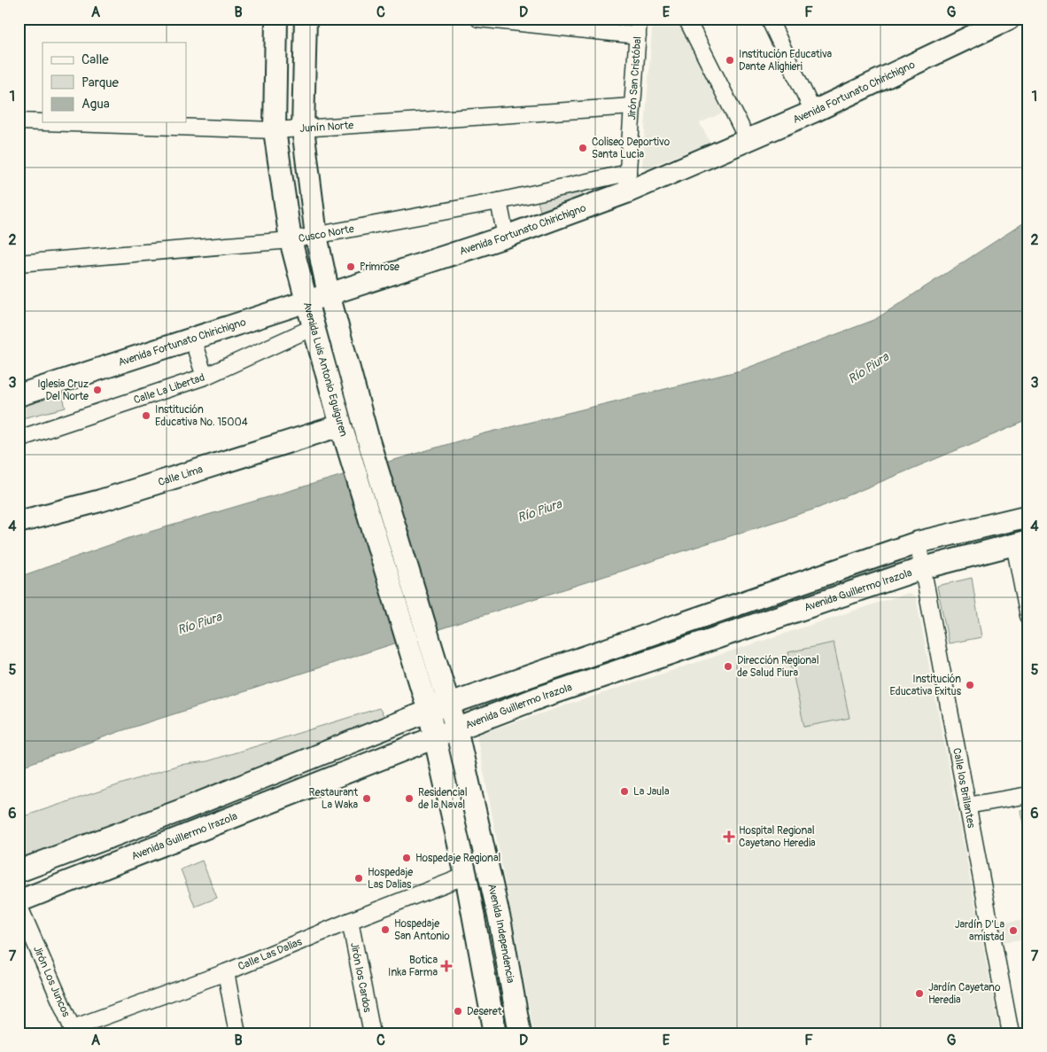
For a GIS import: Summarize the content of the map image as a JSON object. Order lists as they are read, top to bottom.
{
  "streets": {
    "main road": [
      "Avenida Fortunato Chirichigno",
      "Avenida Luis Antonio Eguiguren",
      "Calle Lima",
      "Avenida Guillermo Irazola",
      "Avenida Independencia"
    ],
    "street": [
      "Jirón San Cristóbal",
      "Junín Norte",
      "Cusco Norte",
      "Calle La Libertad",
      "Calle los Brillantes",
      "Calle Las Dalias",
      "Jirón los Cardos",
      "Jirón Los Juncos"
    ]
  },
  "crossings": [
    ["Jirón San Cristóbal", "Avenida Fortunato Chirichigno"],
    ["Jirón San Cristóbal", "Junín Norte"],
    ["Jirón San Cristóbal", "Cusco Norte"],
    ["Avenida Fortunato Chirichigno", "Cusco Norte"],
    ["Avenida Fortunato Chirichigno", "Avenida Luis Antonio Eguiguren"],
    ["Junín Norte", "Avenida Luis Antonio Eguiguren"],
    ["Cusco Norte", "Avenida Luis Antonio Eguiguren"],
    ["Avenida Luis Antonio Eguiguren", "Calle La Libertad"],
    ["Avenida Luis Antonio Eguiguren", "Calle Lima"],
    ["Avenida Luis Antonio Eguiguren", "Avenida Independencia"],
    ["Avenida Guillermo Irazola", "Calle los Brillantes"],
    ["Avenida Guillermo Irazola", "Avenida Independencia"],
    ["Calle Las Dalias", "Jirón los Cardos"],
    ["Calle Las Dalias", "Jirón Los Juncos"]
  ],
  "water": ["Río Piura"],
  "places": {
    "other": [
      "Institución Educativa Dante Alighieri",
      "Coliseo Deportivo Santa Lucìa",
      "Primrose",
      "Iglesia Cruz Del Norte",
      "Institución Educativa No. 15004",
      "Dirección Regional de Salud Piura",
      "Institución Educativa Exitus",
      "La Jaula",
      "Restaurant La Waka",
      "Residencial de la Naval",
      "Hospedaje Regional",
      "Hospedaje Las Dalias",
      "Hospedaje San Antonio",
      "Jardín D'La amistad",
      "Jardín Cayetano Heredia",
      "Deseret"
    ],
    "health": ["Hospital Regional Cayetano Heredia", "Botica Inka Farma"]
  },
  "legend": ["Calle", "Parque", "Agua"],
  "grid": {
    "columns": [
      "A",
      "B",
      "C",
      "D",
      "E",
      "F",
      "G"
    ],
    "rows": [
      "1",
      "2",
      "3",
      "4",
      "5",
      "6",
      "7"
    ]
  }
}
